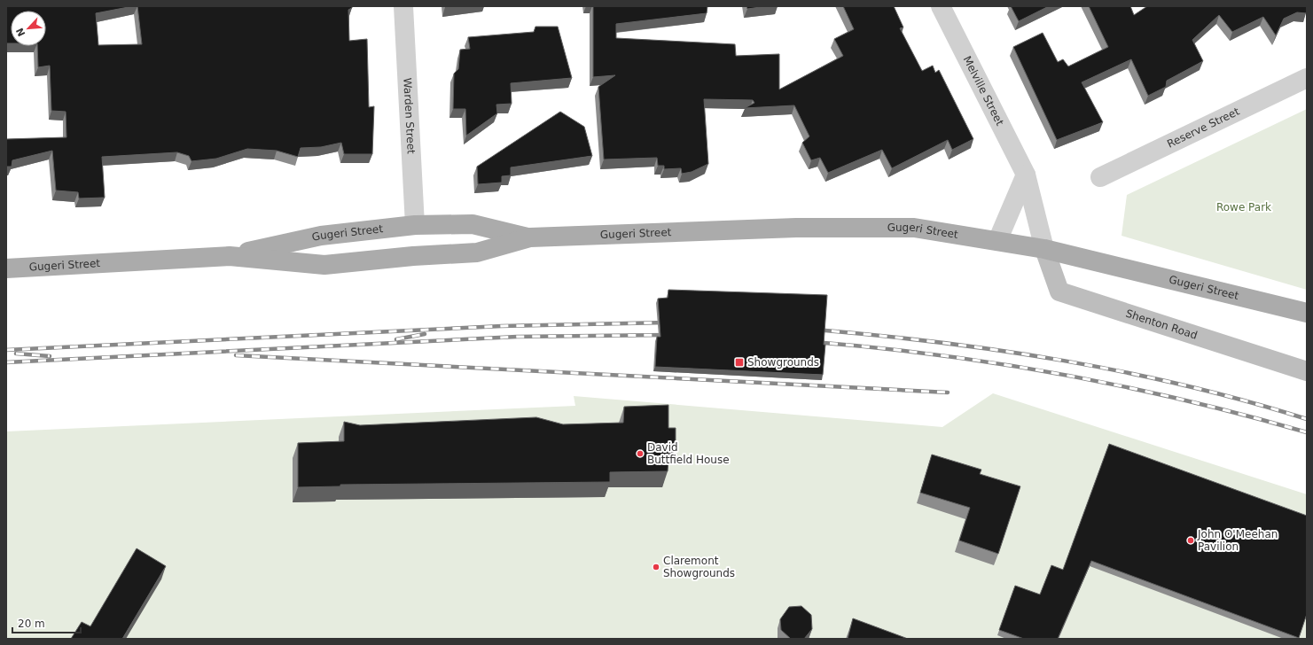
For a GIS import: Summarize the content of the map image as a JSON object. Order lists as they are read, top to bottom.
{
  "streets": {
    "main road": ["Gugeri Street", "Shenton Road"],
    "street": ["Melville Street", "Warden Street", "Reserve Street"]
  },
  "crossings": [
    ["Melville Street", "Gugeri Street"],
    ["Melville Street", "Shenton Road"],
    ["Warden Street", "Gugeri Street"],
    ["Gugeri Street", "Shenton Road"]
  ],
  "parks": ["Rowe Park"],
  "places": {
    "transit": ["Showgrounds"],
    "other": ["David Buttfield House", "John O'Meehan Pavilion", "Claremont Showgrounds"]
  },
  "scale_bar": "20 m",
  "north": "bottom left"
}
